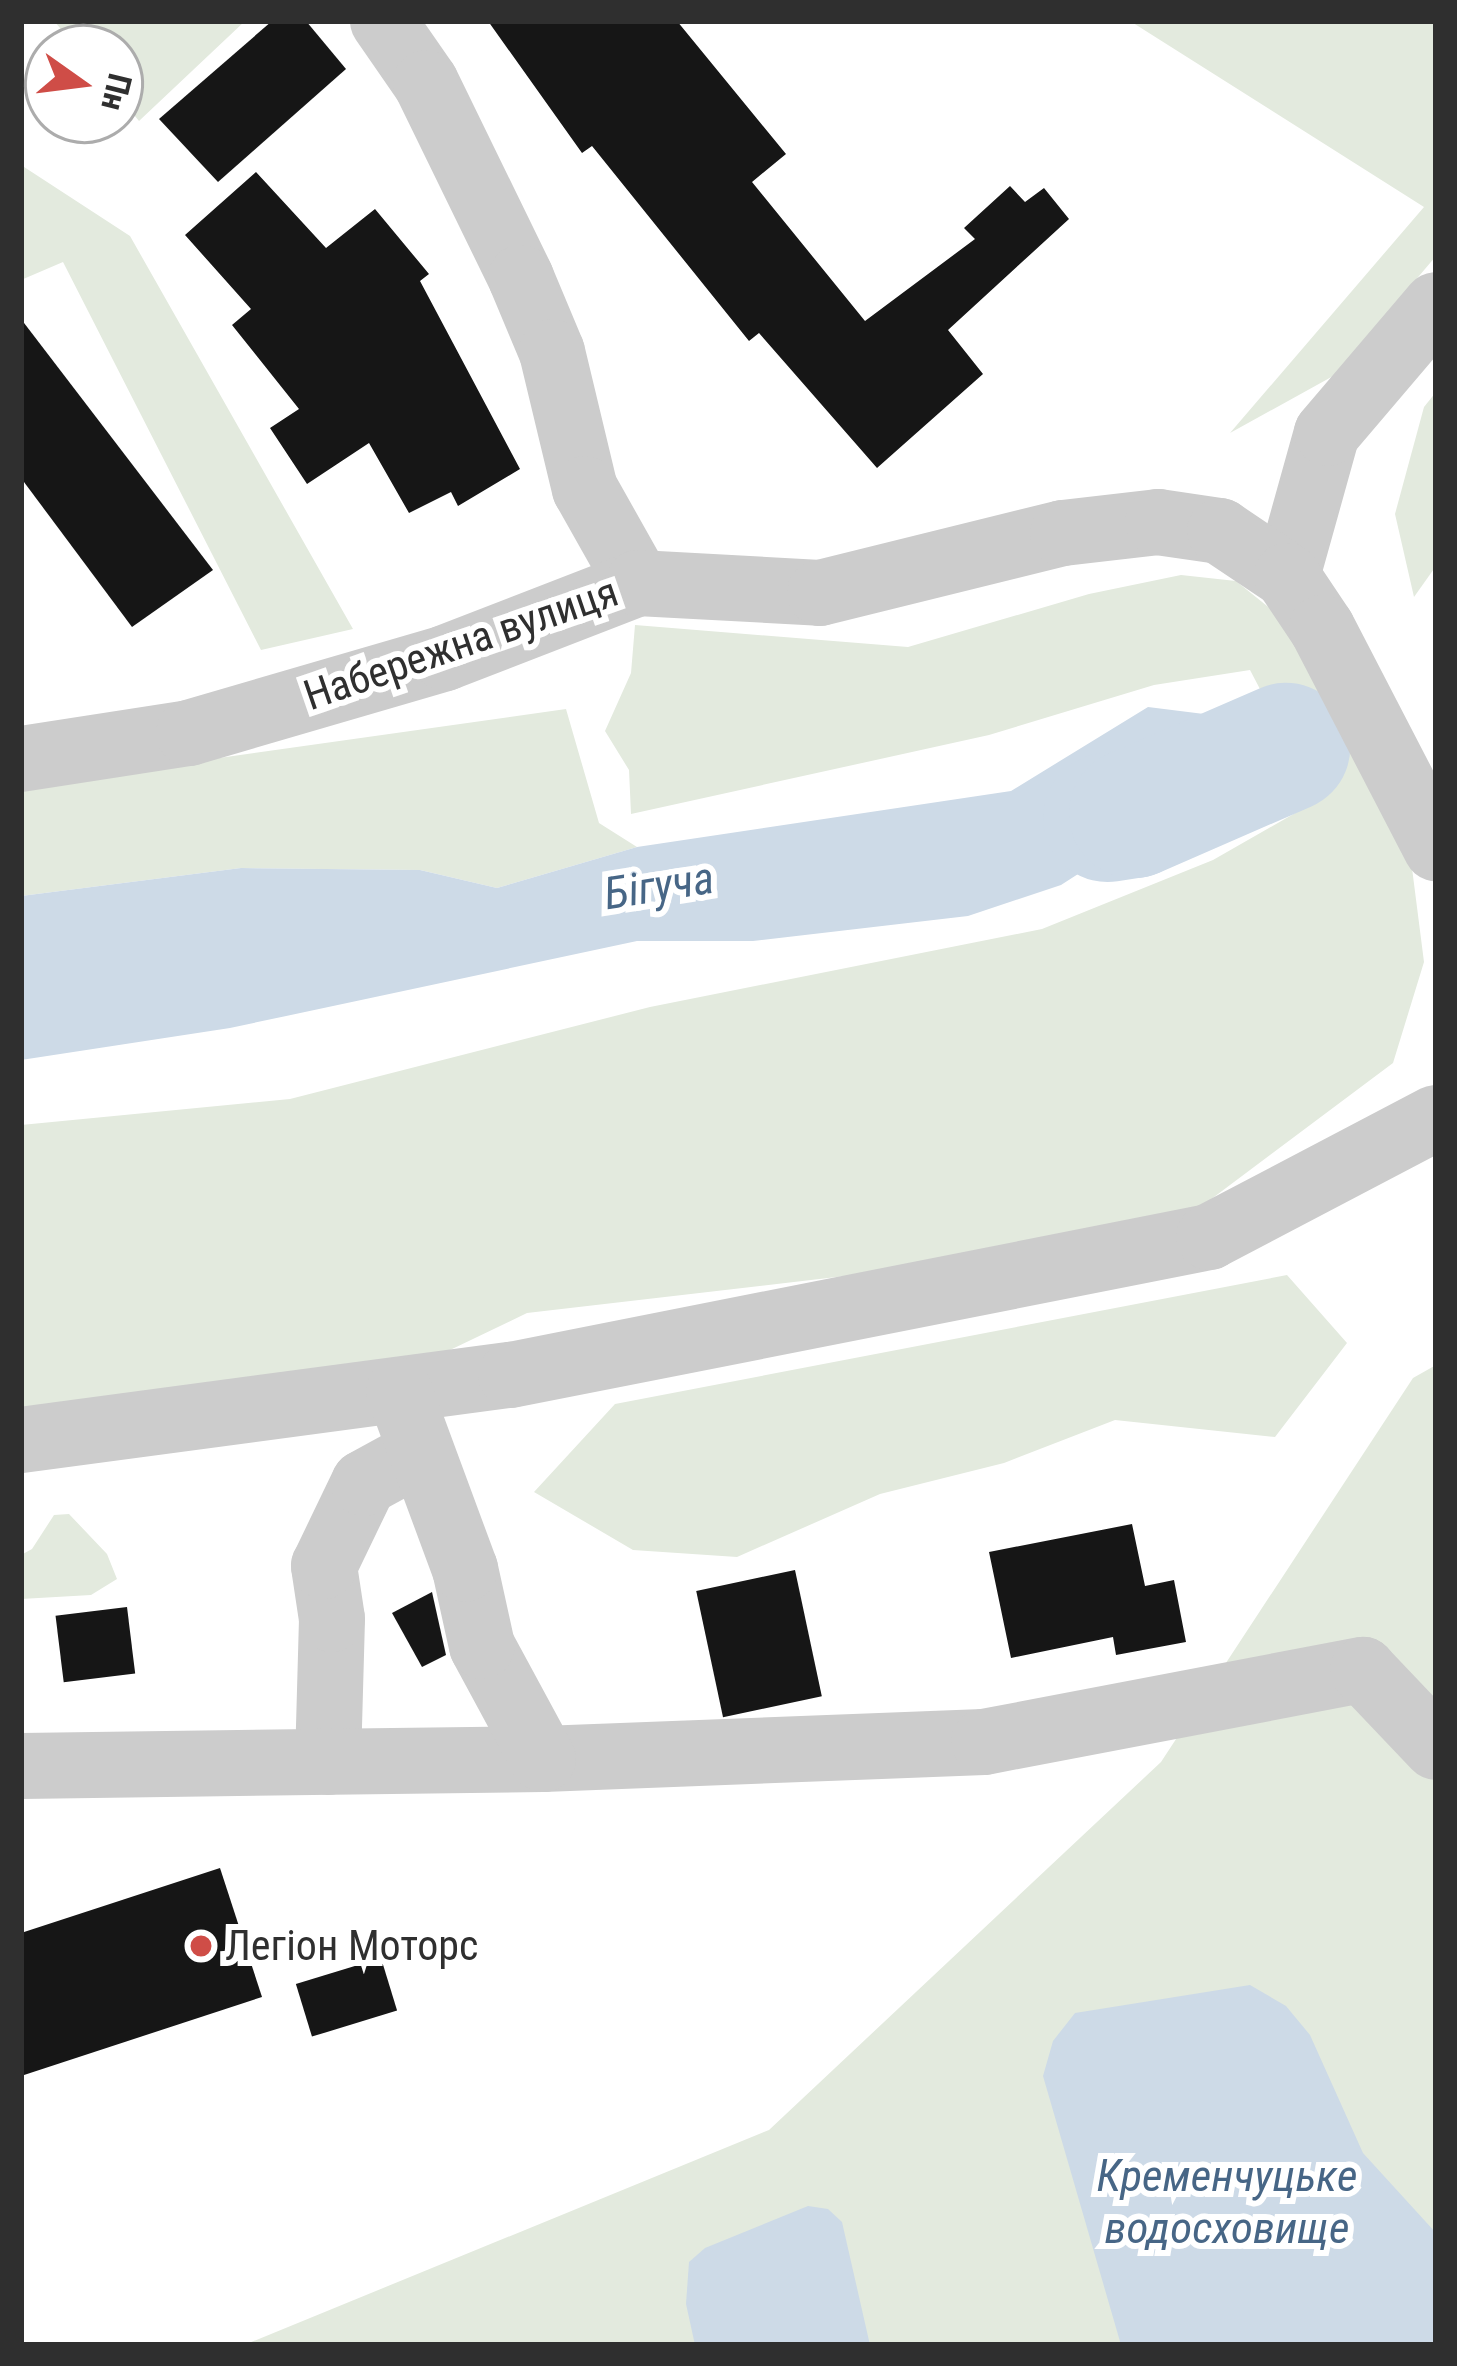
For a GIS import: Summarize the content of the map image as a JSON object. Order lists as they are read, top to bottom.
{
  "streets": {
    "street": ["Набережна вулиця"]
  },
  "water": ["Бігуча", "Кременчуцьке водосховище"],
  "places": ["Легіон Моторс"],
  "north": "right"
}
